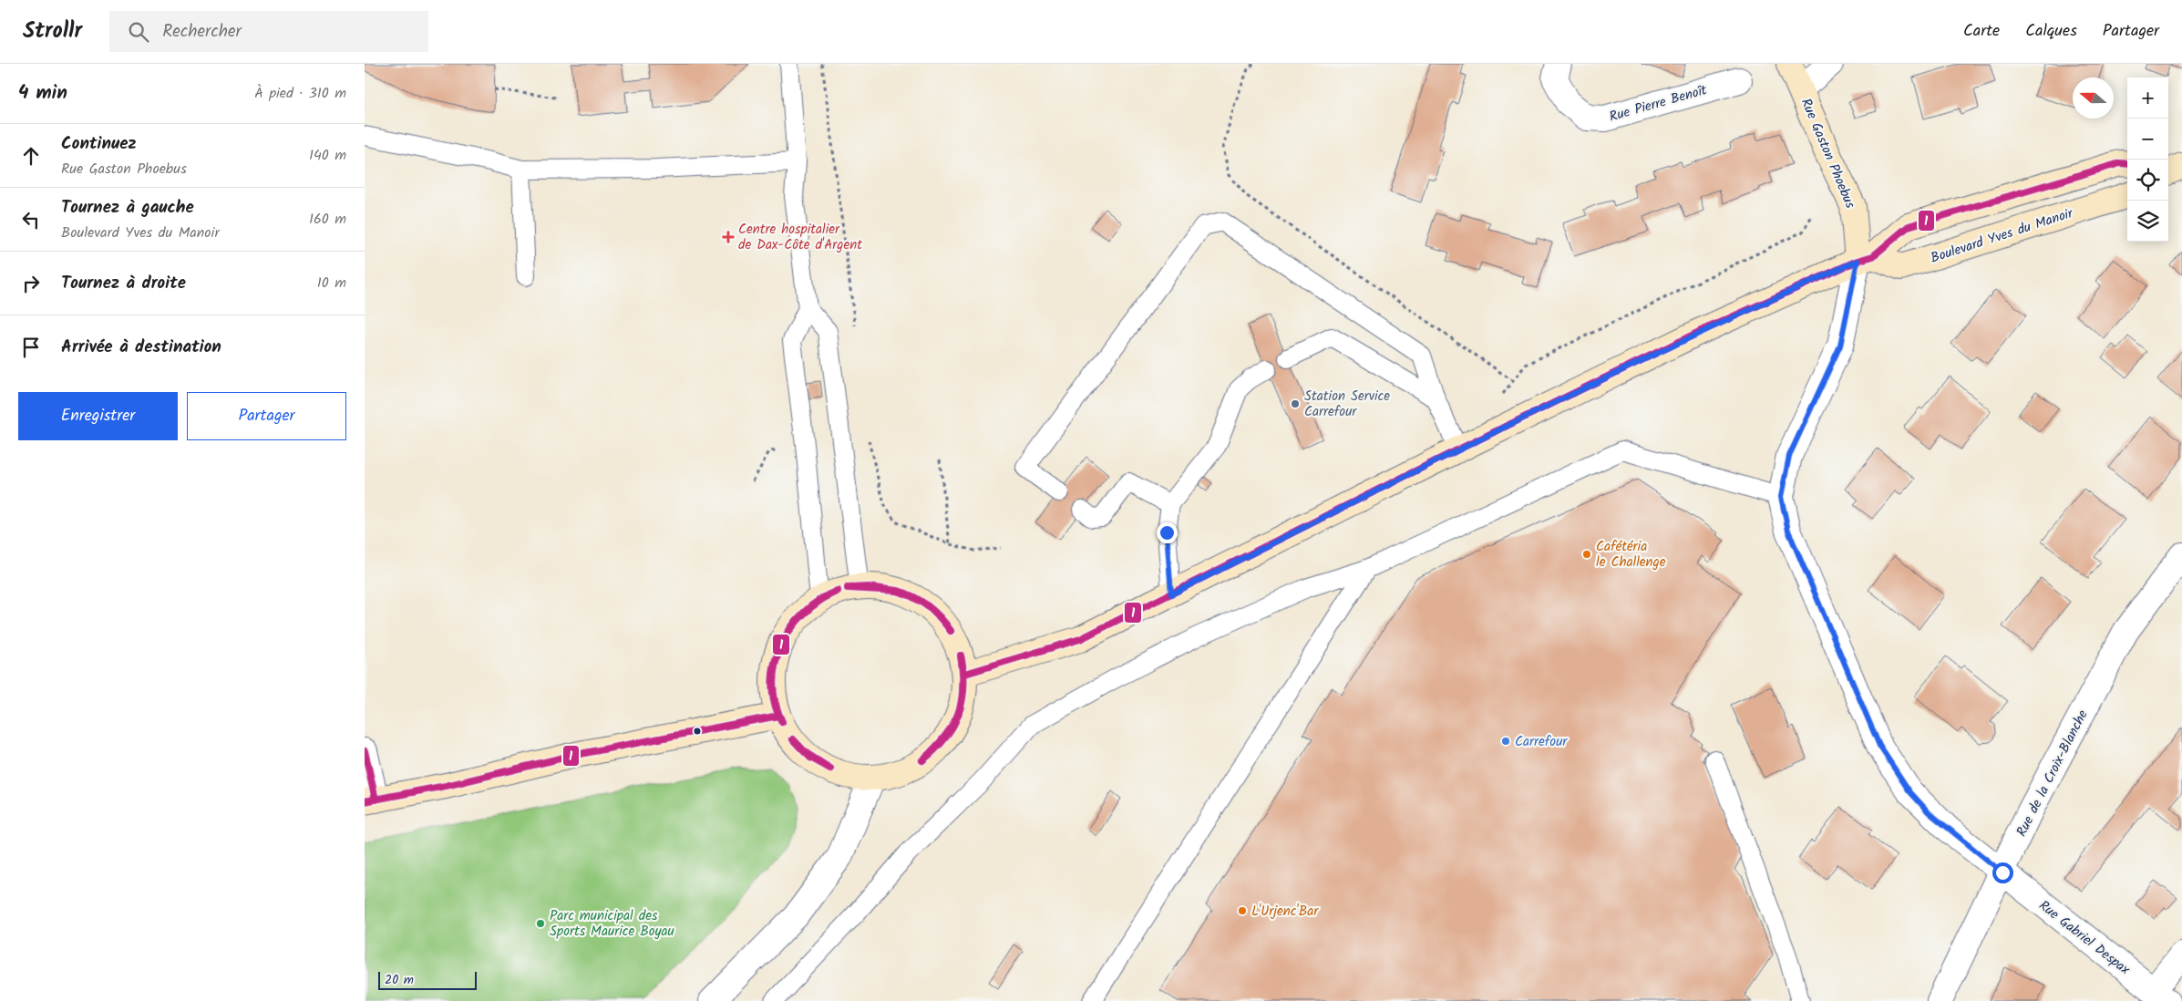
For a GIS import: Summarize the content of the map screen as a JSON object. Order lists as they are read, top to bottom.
{
  "streets": {
    "main road": ["Rue Gaston Phoebus", "Boulevard Yves du Manoir"],
    "street": ["Rue Pierre Benoît", "Rue de la Croix-Blanche", "Rue Gabriel Despax"]
  },
  "crossings": [
    ["Rue Gaston Phoebus", "Boulevard Yves du Manoir"],
    ["Rue Gaston Phoebus", "Rue de la Croix-Blanche"],
    ["Rue Gaston Phoebus", "Rue Gabriel Despax"],
    ["Rue de la Croix-Blanche", "Rue Gabriel Despax"]
  ],
  "places": {
    "health": ["Centre hospitalier de Dax-Côte d'Argent"],
    "other": [
      "Station Service Carrefour",
      "Cafétéria le Challenge",
      "Carrefour",
      "L'Urjenc'Bar",
      "Parc municipal des Sports Maurice Boyau"
    ]
  },
  "lines": ["transit line 1"],
  "scale_bar": "20 m",
  "north": "left",
  "page": {
    "header": "Strollr",
    "search": "Rechercher",
    "nav": ["Carte", "Calques", "Partager"],
    "heading": ["4 min", "À pied · 310 m"],
    "map_buttons": ["+", "−"],
    "list": [
      ["Continuez", "Rue Gaston Phoebus", "140 m"],
      ["Tournez à gauche", "Boulevard Yves du Manoir", "160 m"],
      ["Tournez à droite", "10 m"],
      "Arrivée à destination"
    ],
    "buttons": ["Enregistrer", "Partager"],
    "scale": "20 m"
  }
}
